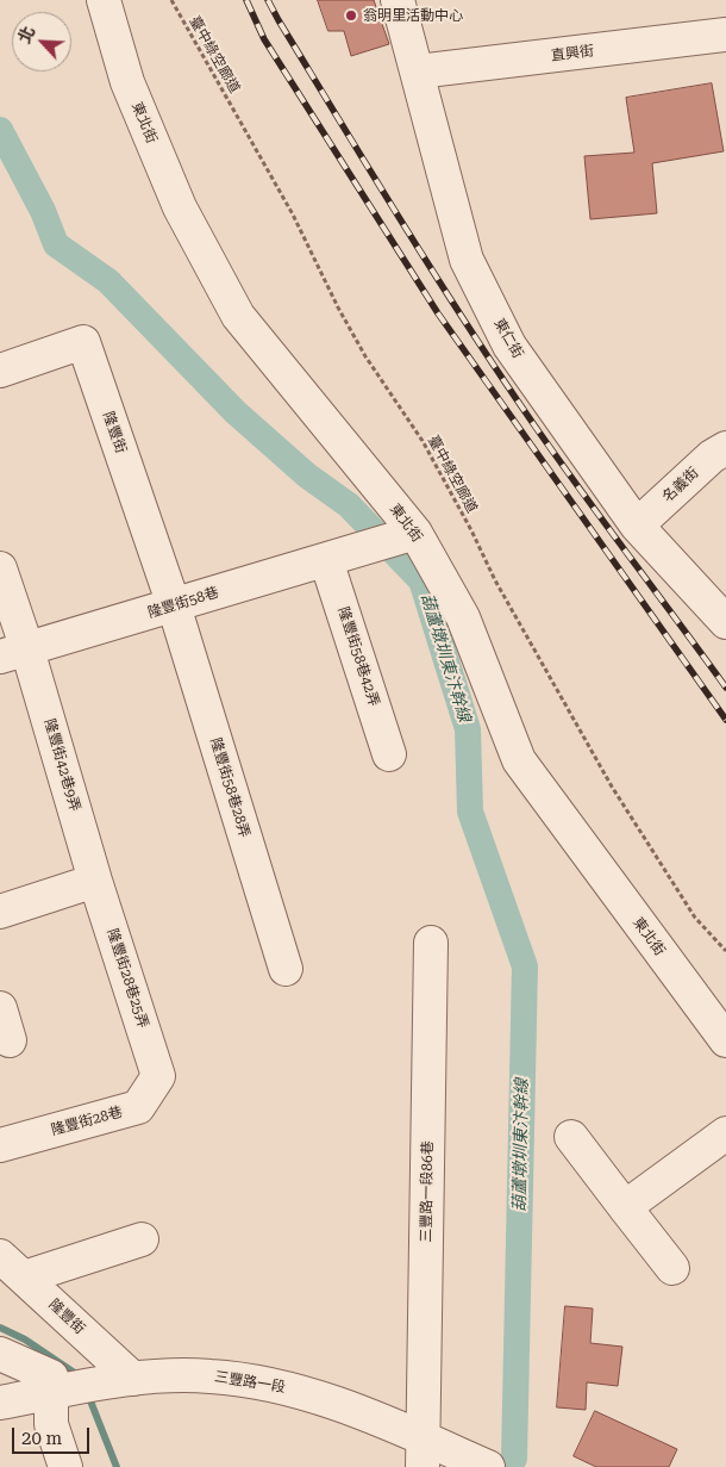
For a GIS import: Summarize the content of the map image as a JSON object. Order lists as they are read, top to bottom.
{
  "streets": {
    "street": [
      "直興街",
      "東北街",
      "東仁街",
      "隆豐街",
      "名義街",
      "隆豐街58巷",
      "隆豐街58巷42弄",
      "隆豐街42巷9弄",
      "隆豐街58巷28弄",
      "隆豐街28巷25弄",
      "隆豐街28巷",
      "三豐路一段86巷",
      "三豐路一段"
    ],
    "path": ["臺中綠空廊道"]
  },
  "crossings": [
    ["直興街", "東仁街"],
    ["東北街", "隆豐街58巷"],
    ["東仁街", "名義街"],
    ["隆豐街", "隆豐街58巷"],
    ["隆豐街", "隆豐街58巷28弄"],
    ["隆豐街", "三豐路一段"],
    ["隆豐街58巷", "隆豐街58巷42弄"],
    ["隆豐街58巷", "隆豐街42巷9弄"],
    ["隆豐街58巷", "隆豐街58巷28弄"],
    ["隆豐街42巷9弄", "隆豐街28巷25弄"],
    ["隆豐街28巷25弄", "隆豐街28巷"],
    ["三豐路一段86巷", "三豐路一段"]
  ],
  "water": ["葫蘆墩圳東汴幹線"],
  "places": ["翁明里活動中心"],
  "scale_bar": "20 m",
  "north": "top left"
}
